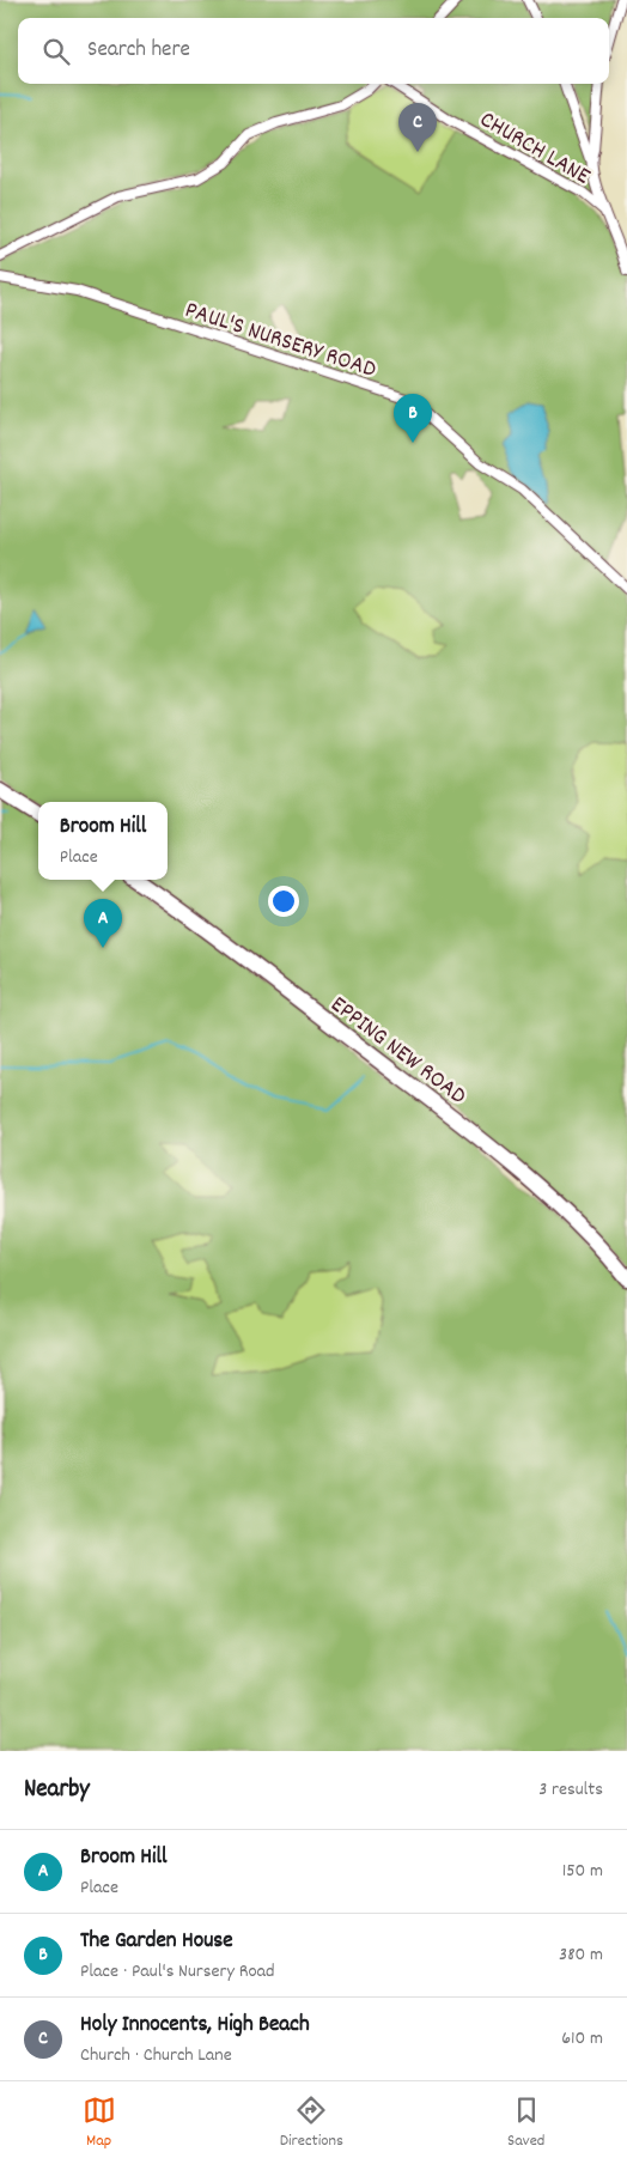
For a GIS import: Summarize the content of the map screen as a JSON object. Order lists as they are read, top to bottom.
{
  "streets": {
    "main road": ["EPPING NEW ROAD"],
    "street": ["CHURCH LANE", "PAUL'S NURSERY ROAD"]
  },
  "page": {
    "search": "Search here",
    "pins": ["C", "B", "A"],
    "popup": ["Broom Hill", "Place"],
    "heading": ["Nearby", "3 results"],
    "list": [
      {
        "mark": "A",
        "name": "Broom Hill",
        "note": "Place",
        "value": "150 m"
      },
      {
        "mark": "B",
        "name": "The Garden House",
        "note": "Place · Paul's Nursery Road",
        "value": "380 m"
      },
      {
        "mark": "C",
        "name": "Holy Innocents, High Beach",
        "note": "Church · Church Lane",
        "value": "610 m"
      }
    ],
    "nav": ["Map", "Directions", "Saved"]
  }
}
